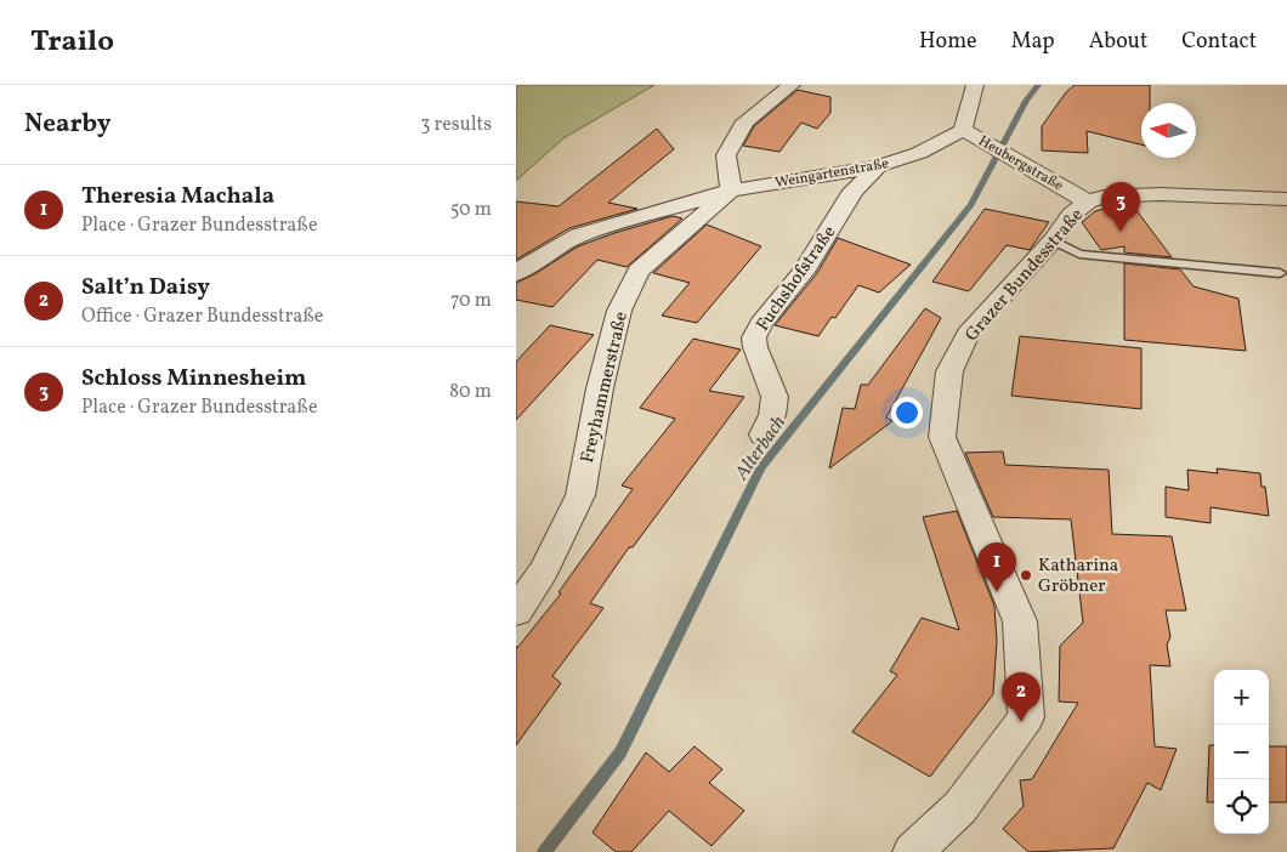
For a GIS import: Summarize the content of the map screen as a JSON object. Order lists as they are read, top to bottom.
{
  "streets": {
    "street": [
      "Heubergstraße",
      "Weingartenstraße",
      "Grazer Bundesstraße",
      "Fuchshofstraße",
      "Freyhammerstraße"
    ]
  },
  "crossings": [
    ["Heubergstraße", "Weingartenstraße"],
    ["Heubergstraße", "Grazer Bundesstraße"],
    ["Weingartenstraße", "Fuchshofstraße"],
    ["Weingartenstraße", "Freyhammerstraße"]
  ],
  "water": ["Alterbach"],
  "places": ["Katharina Gröbner"],
  "north": "left",
  "page": {
    "header": "Trailo",
    "nav": [
      "Home",
      "Map",
      "About",
      "Contact"
    ],
    "heading": ["Nearby", "3 results"],
    "list": [
      {
        "mark": "1",
        "name": "Theresia Machala",
        "note": "Place · Grazer Bundesstraße",
        "value": "50 m"
      },
      {
        "mark": "2",
        "name": "Salt’n Daisy",
        "note": "Office · Grazer Bundesstraße",
        "value": "70 m"
      },
      {
        "mark": "3",
        "name": "Schloss Minnesheim",
        "note": "Place · Grazer Bundesstraße",
        "value": "80 m"
      }
    ],
    "pins": ["3", "1", "2"],
    "map_buttons": ["+", "−"]
  }
}
